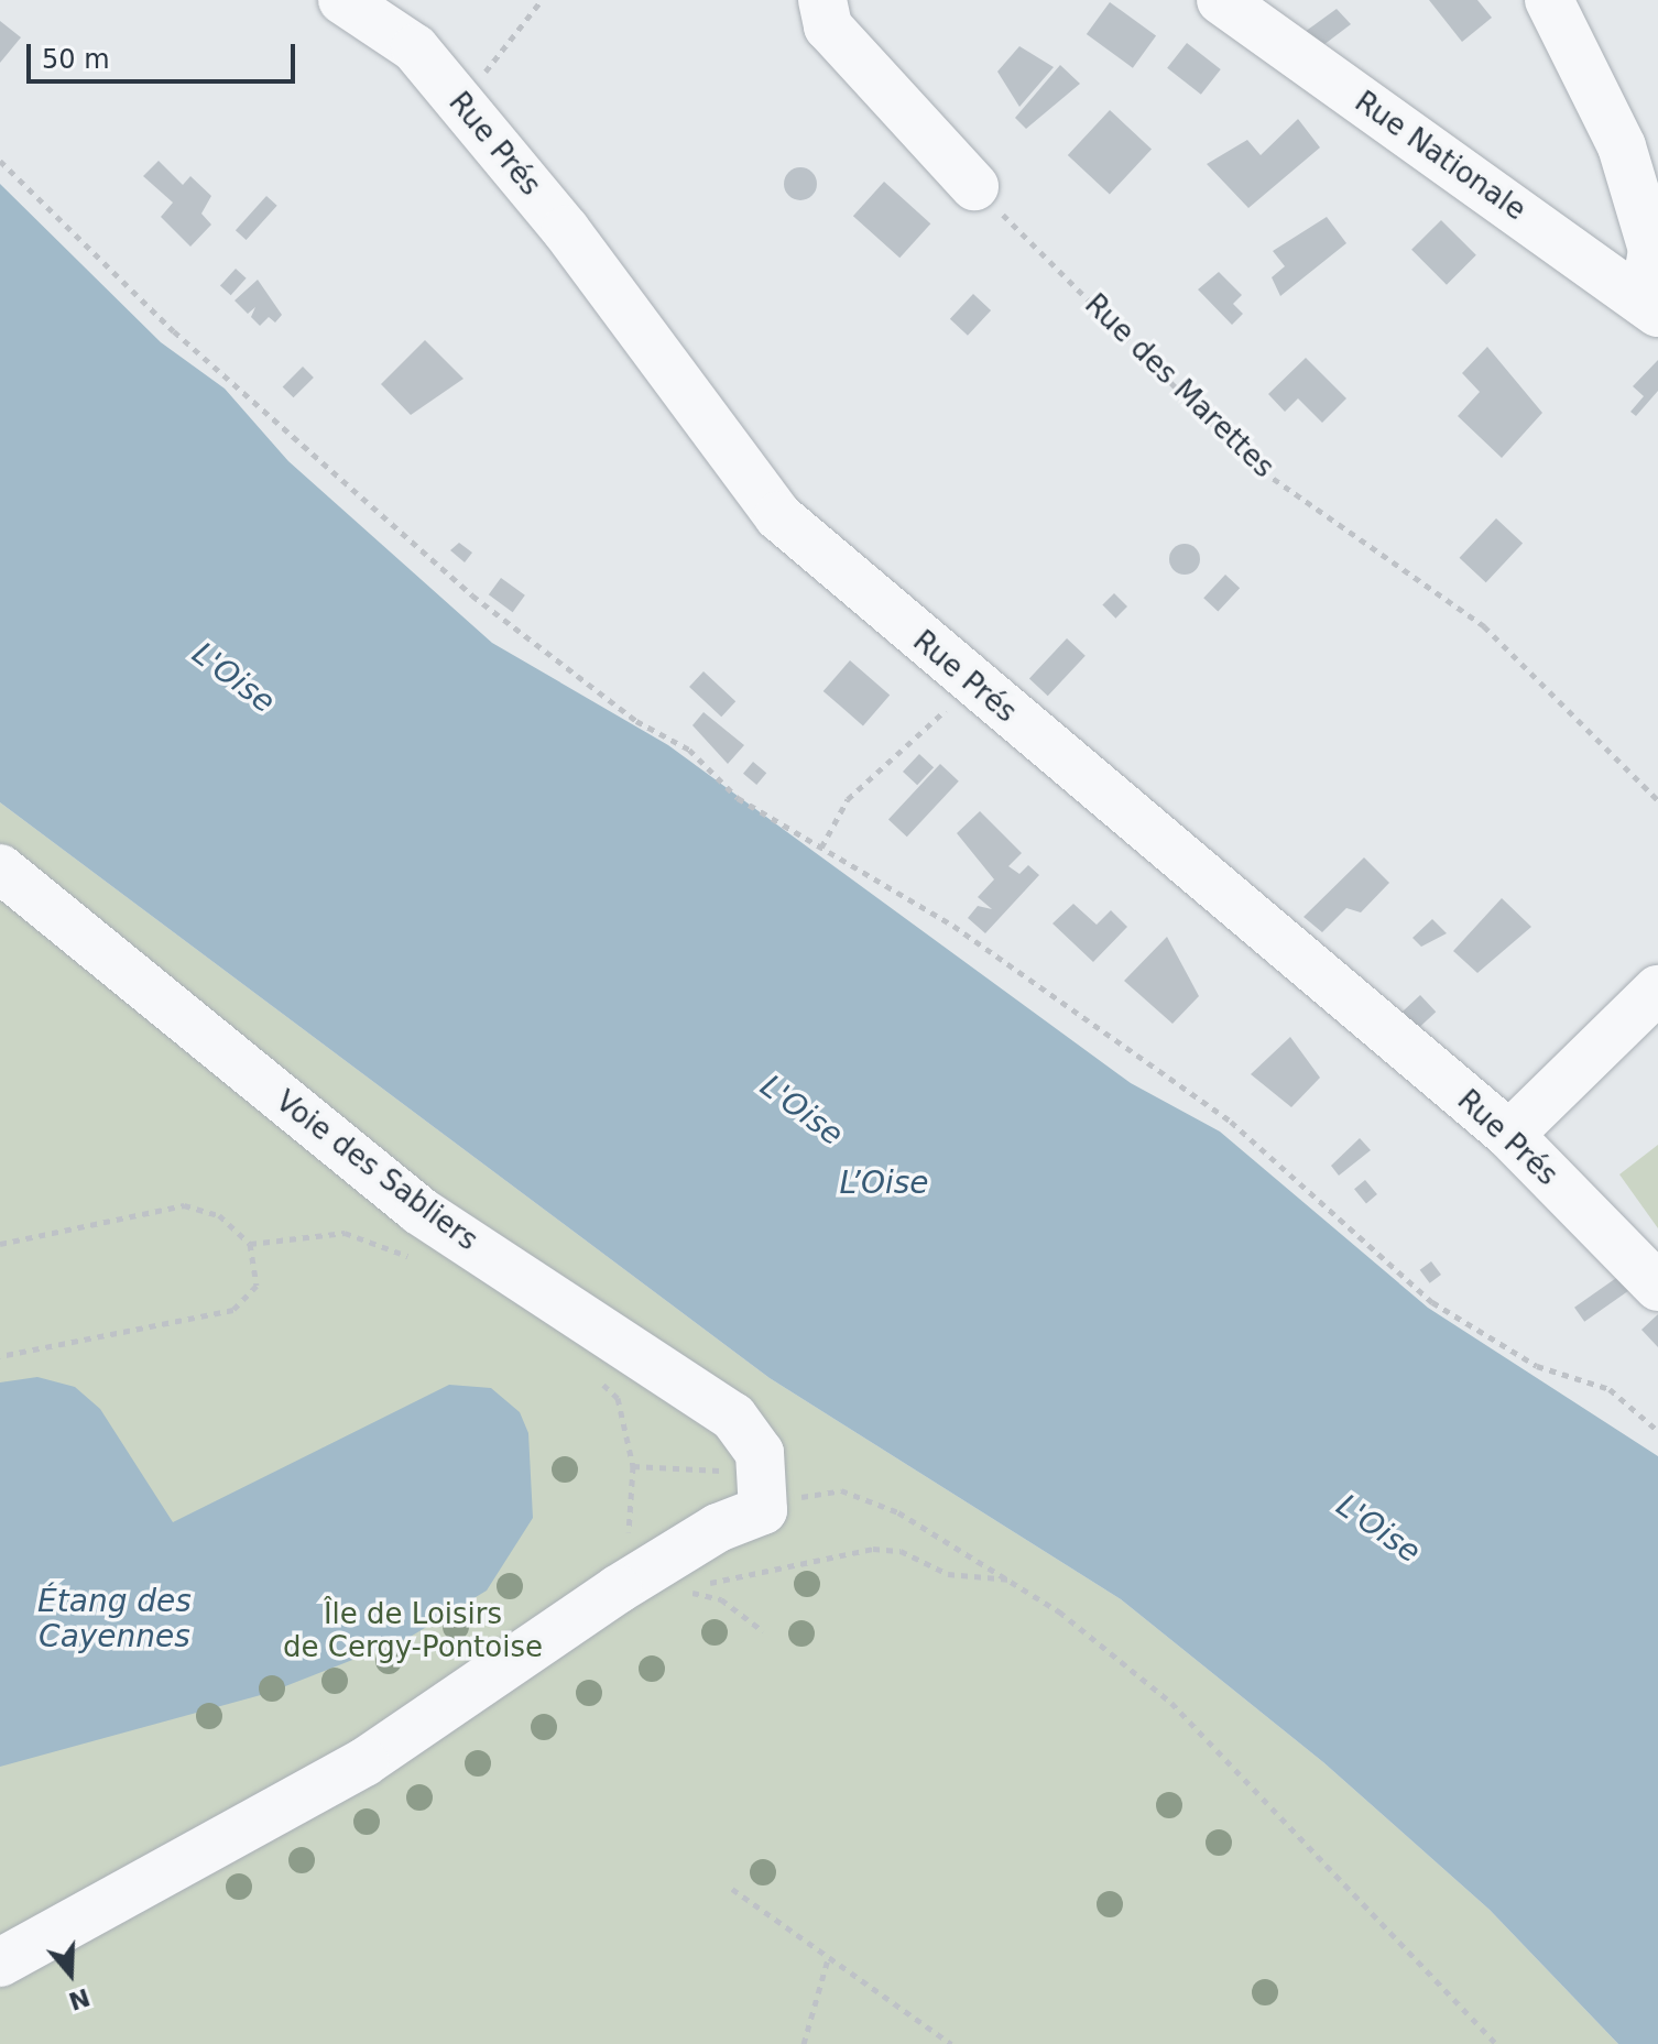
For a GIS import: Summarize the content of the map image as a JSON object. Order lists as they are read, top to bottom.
{
  "streets": {
    "street": ["Rue Prés", "Rue Nationale", "Voie des Sabliers"],
    "path": ["Rue des Marettes"]
  },
  "water": ["L'Oise", "L’Oise", "Étang des Cayennes"],
  "parks": ["Île de Loisirs de Cergy-Pontoise"],
  "scale_bar": "50 m",
  "north": "bottom"
}
